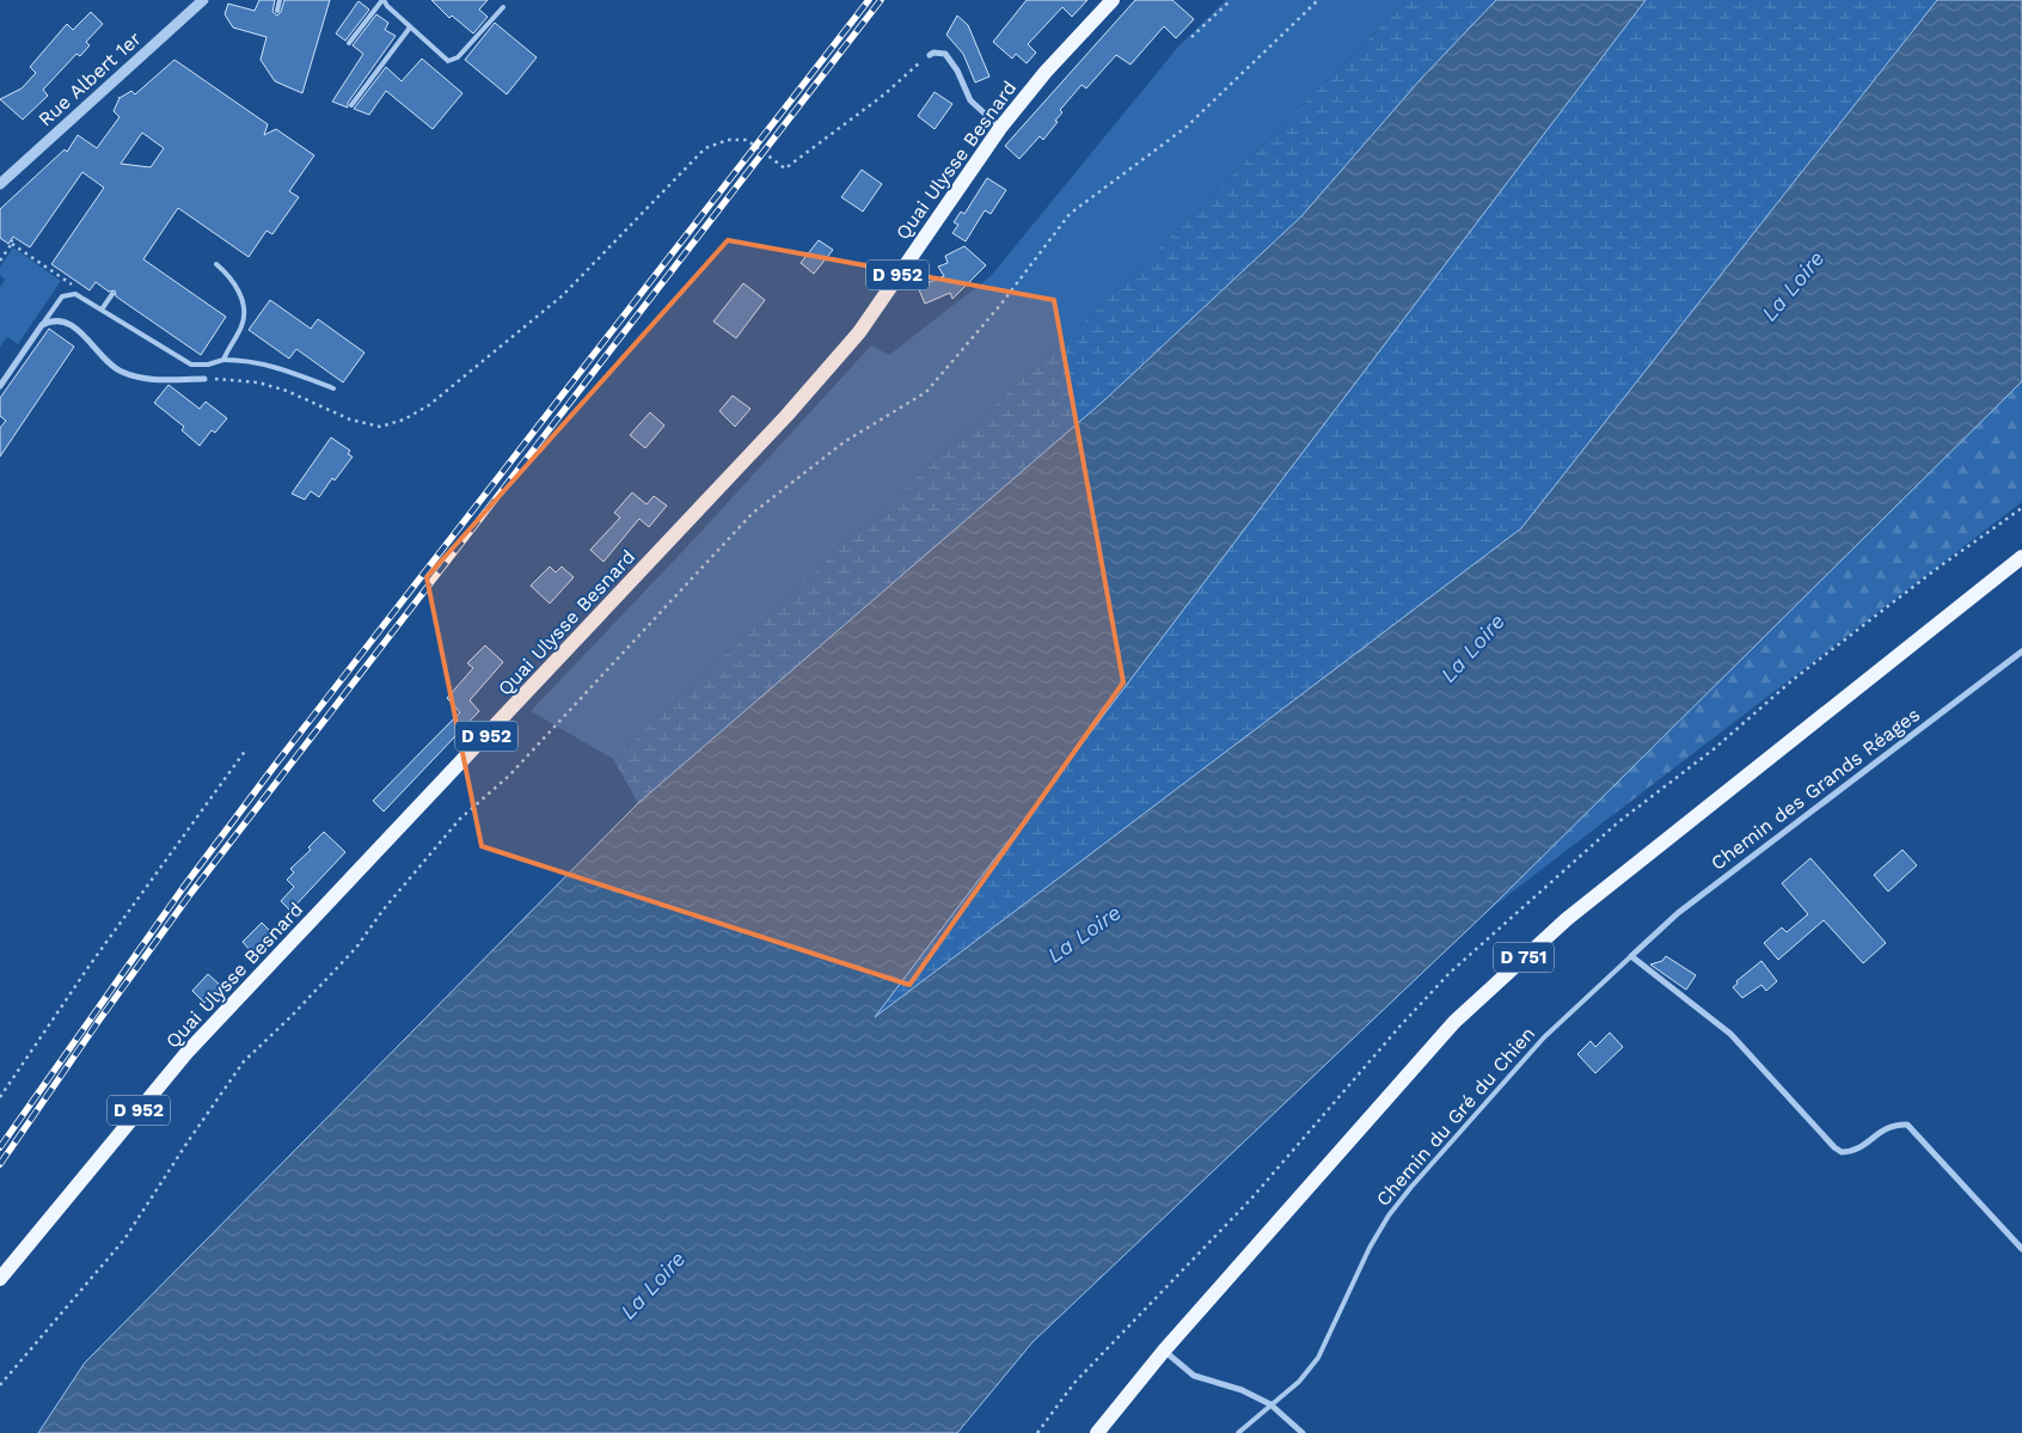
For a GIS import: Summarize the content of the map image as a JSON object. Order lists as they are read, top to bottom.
{
  "streets": {
    "main road": ["Quai Ulysse Besnard", "D 952", "D 751"],
    "street": ["Rue Albert 1er", "Chemin des Grands Réages"],
    "lane": ["Chemin du Gré du Chien"]
  },
  "crossings": [
    ["Chemin des Grands Réages", "Chemin du Gré du Chien"]
  ],
  "water": ["La Loire"]
}
